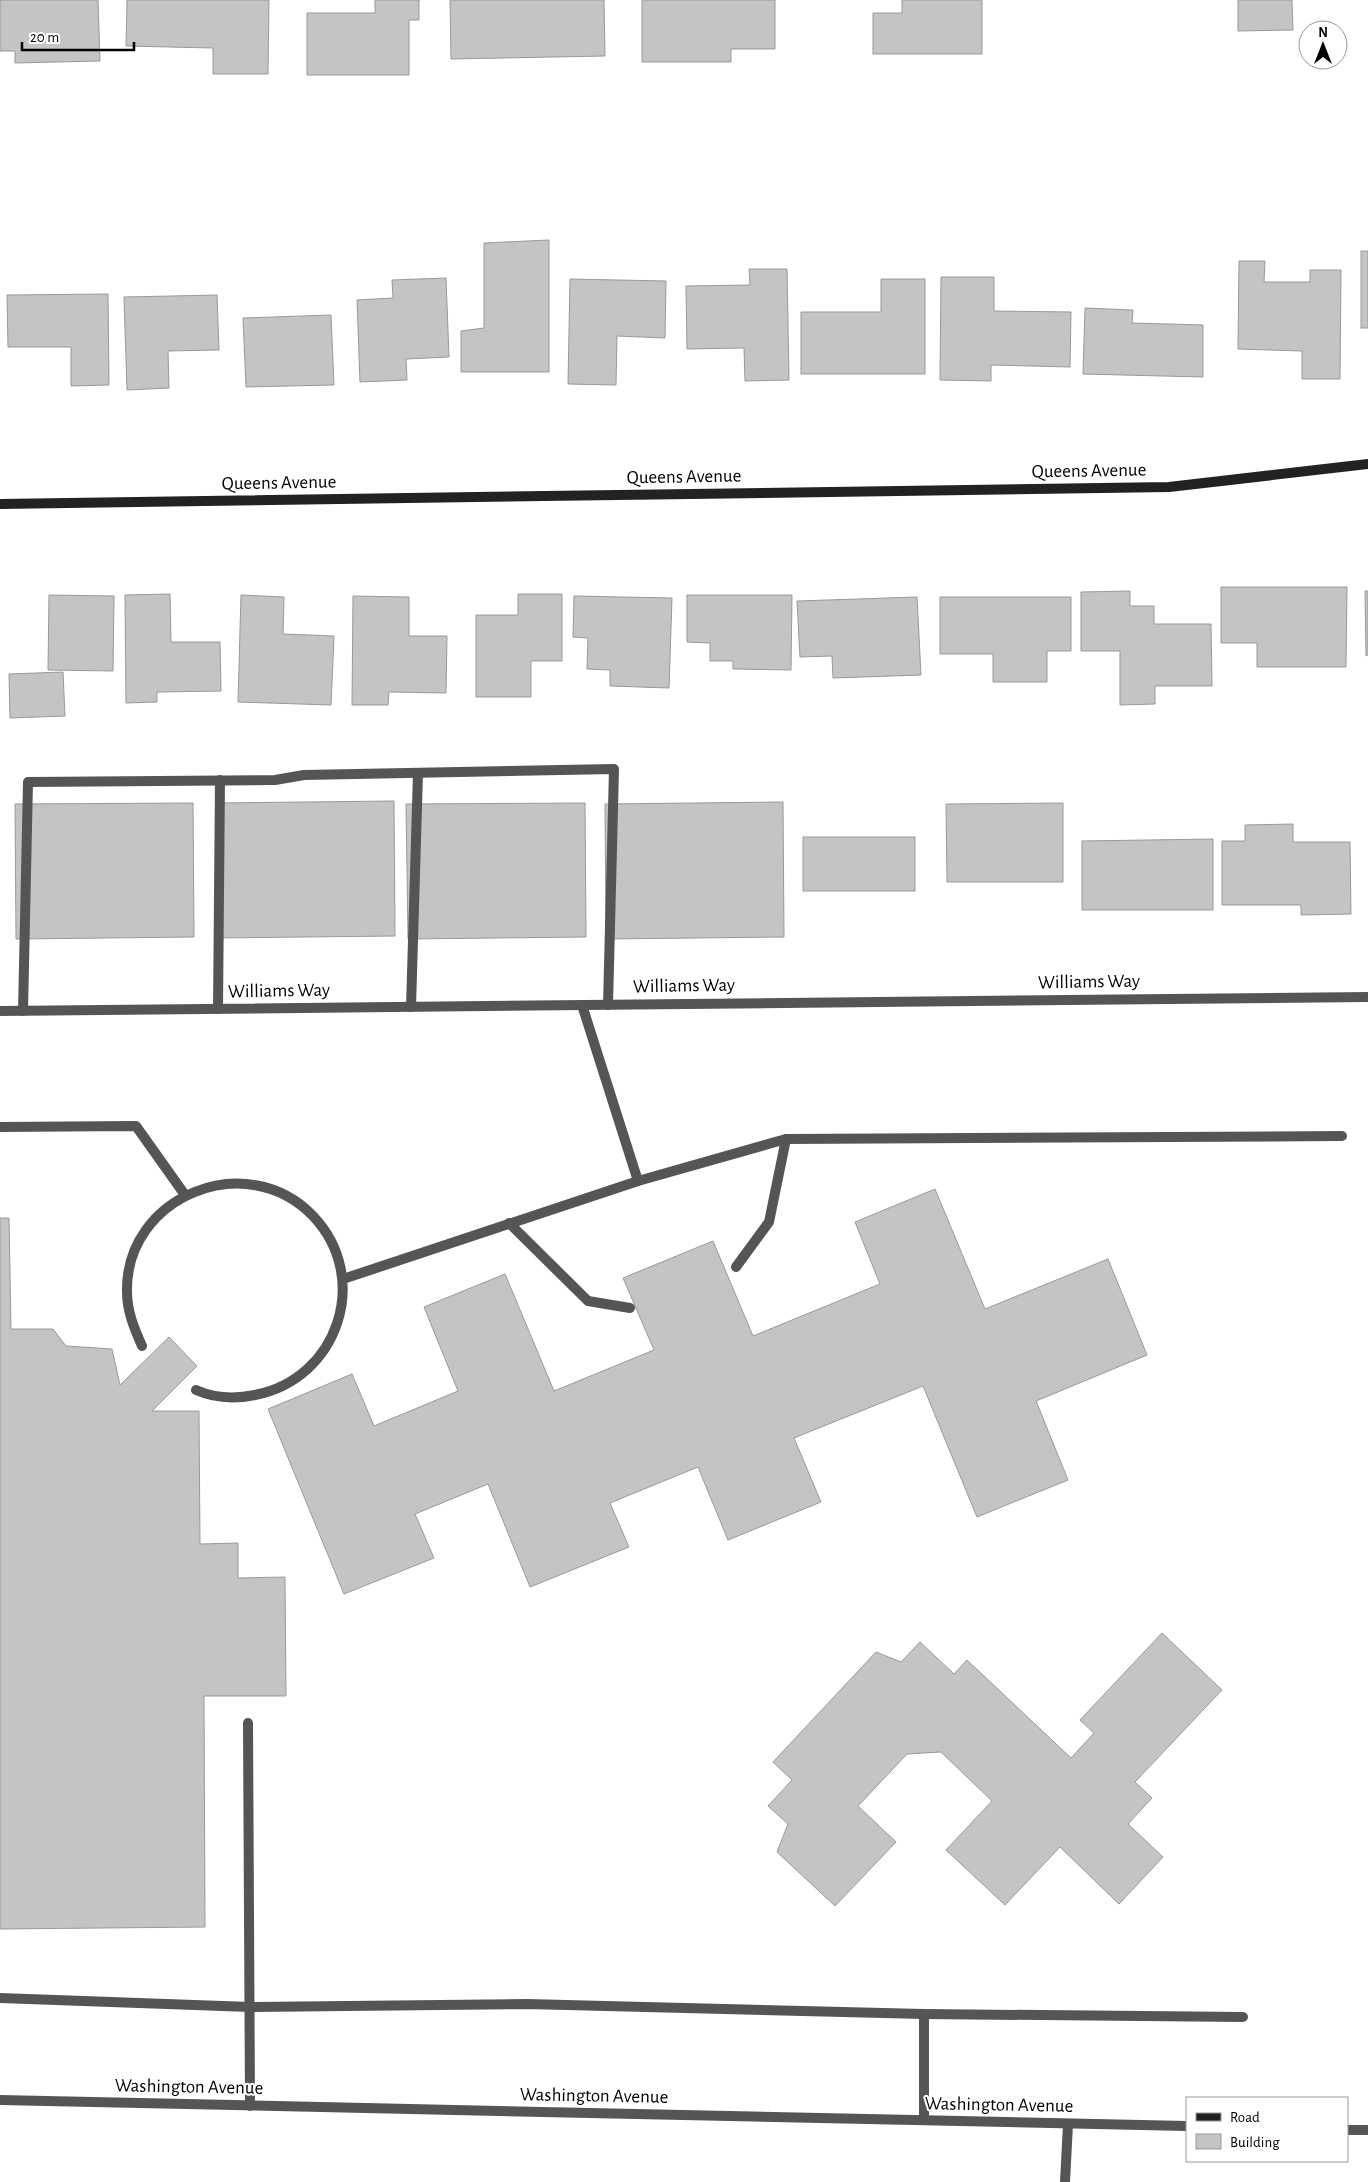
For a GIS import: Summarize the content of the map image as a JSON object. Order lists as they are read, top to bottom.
{
  "streets": {
    "main road": ["Queens Avenue"],
    "street": ["Williams Way", "Washington Avenue"]
  },
  "legend": ["Road", "Building"],
  "scale_bar": "20 m",
  "north": "top"
}
